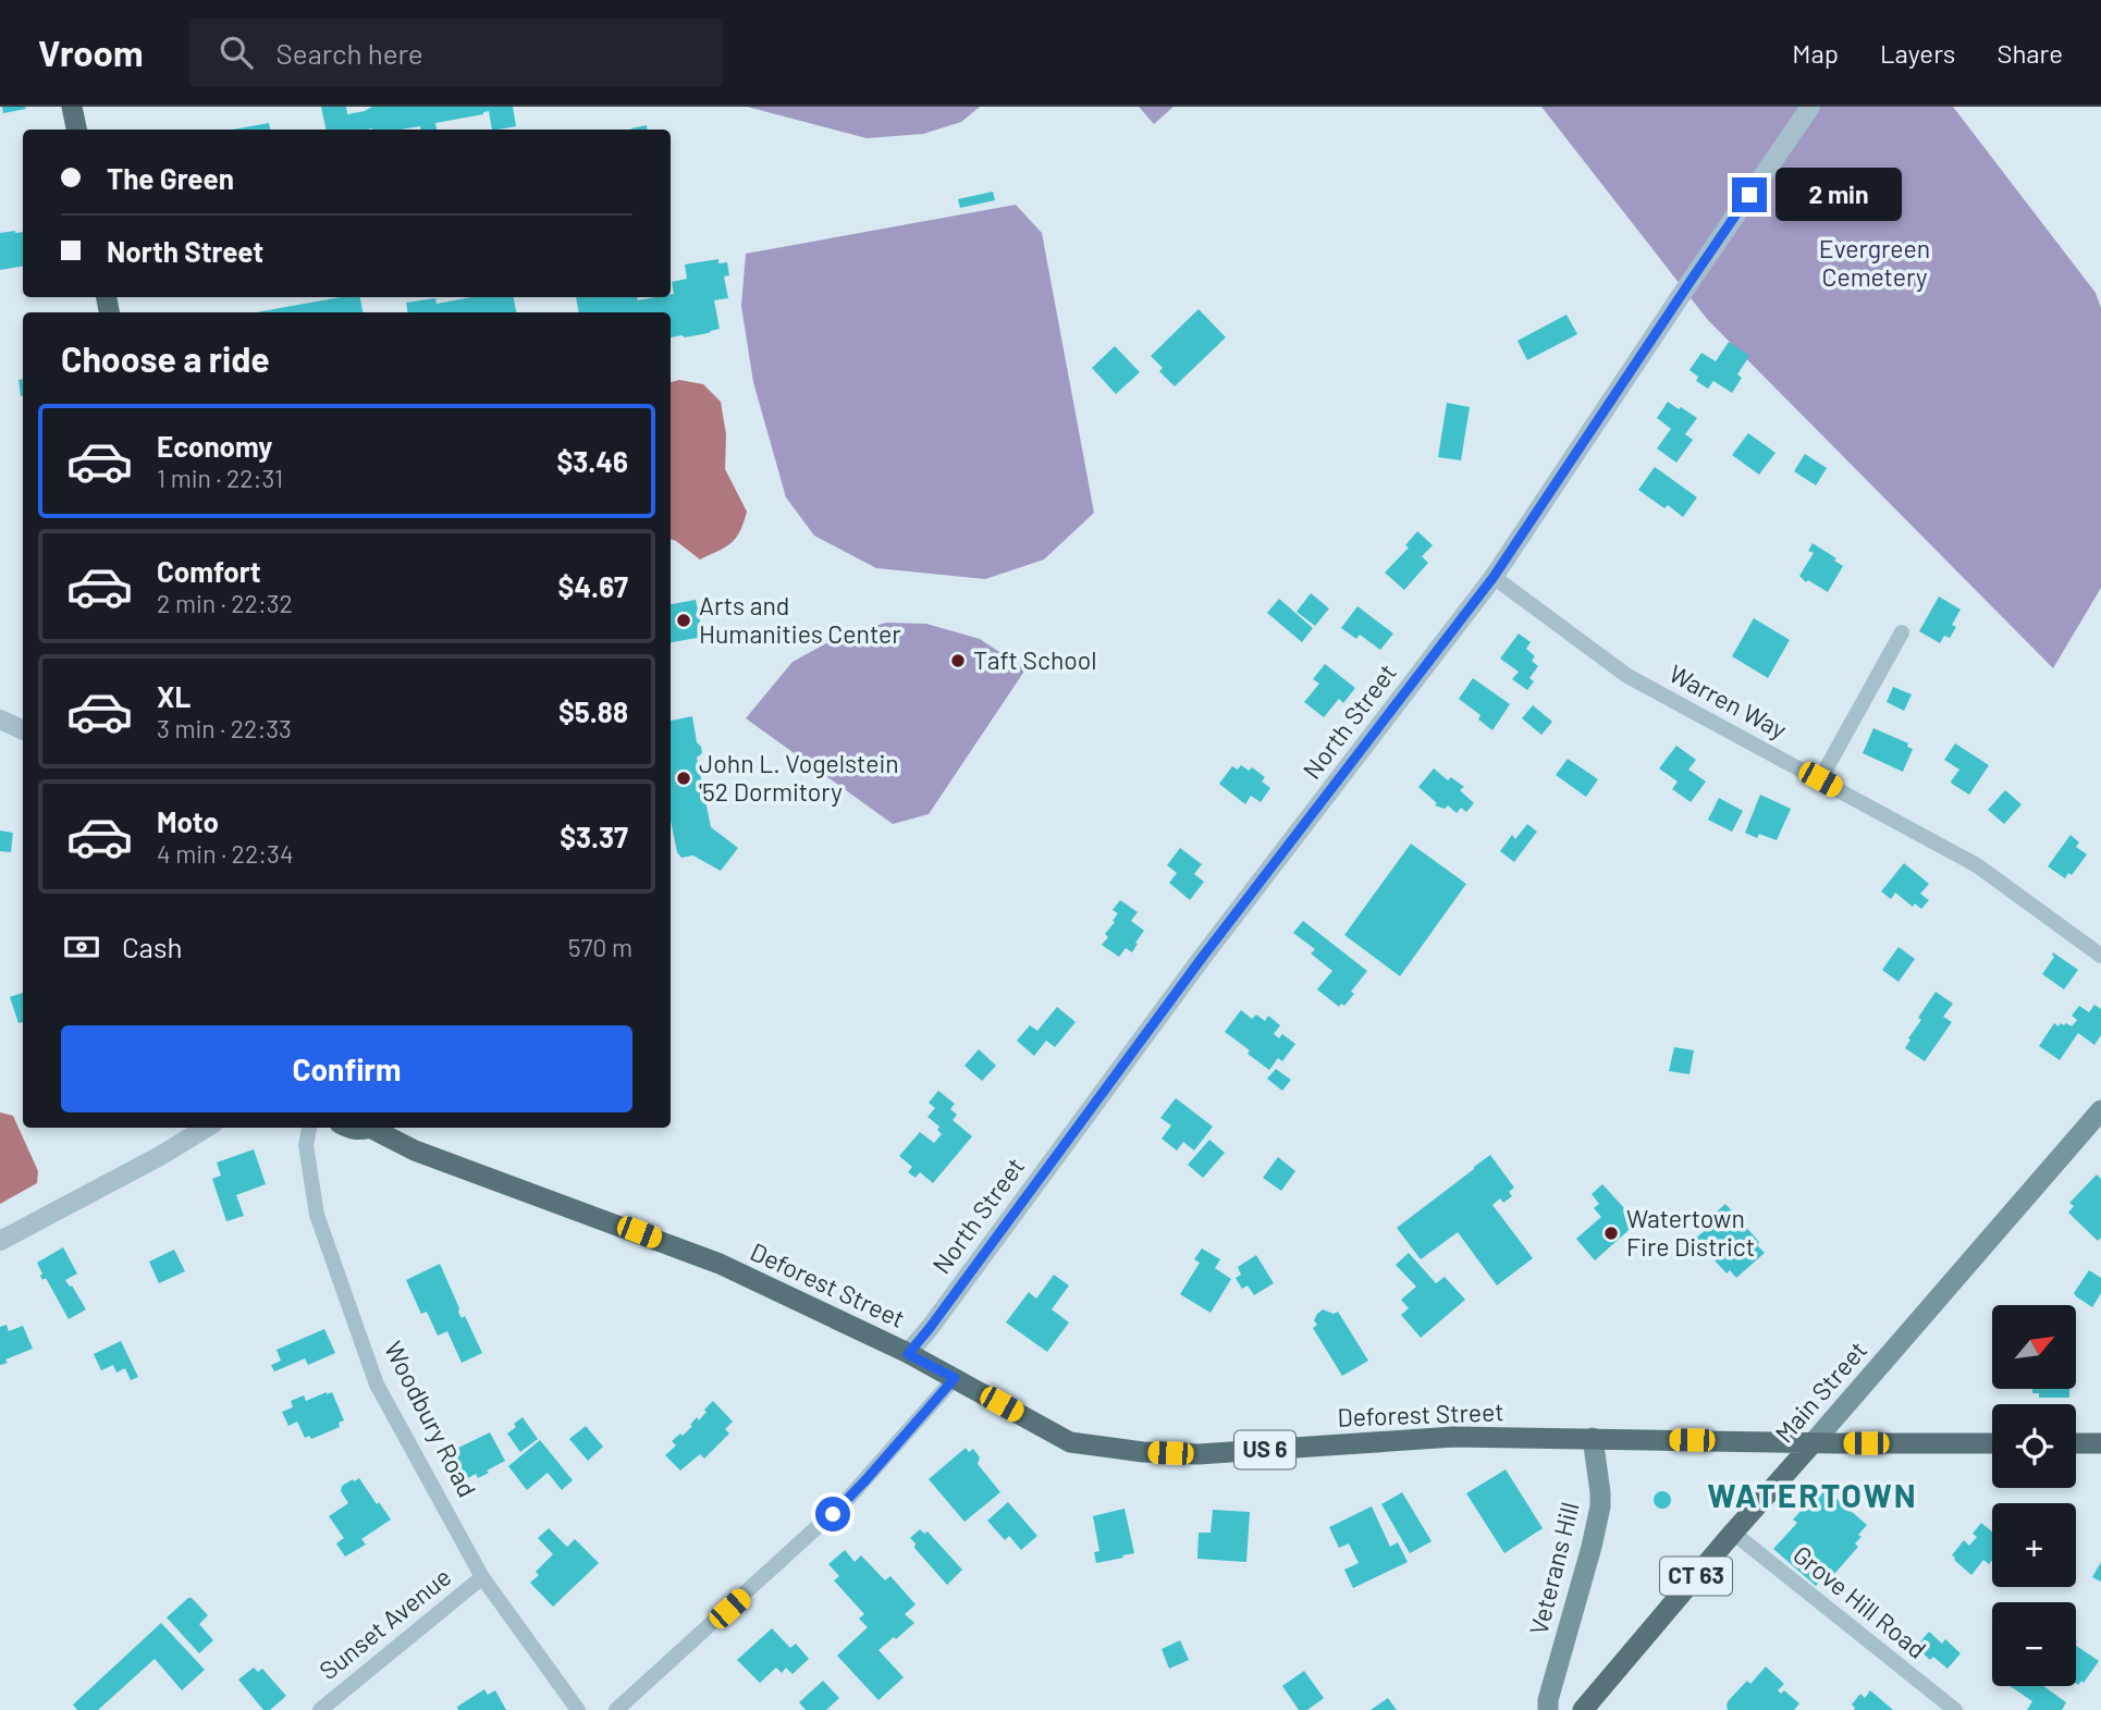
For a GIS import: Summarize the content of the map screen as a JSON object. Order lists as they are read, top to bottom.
{
  "streets": {
    "main road": [
      "Deforest Street",
      "Main Street",
      "US 6",
      "Veterans Hill",
      "CT 63"
    ],
    "street": [
      "Warren Way",
      "North Street",
      "Woodbury Road",
      "Grove Hill Road",
      "Sunset Avenue"
    ]
  },
  "crossings": [
    ["Warren Way", "North Street"],
    ["North Street", "Deforest Street"],
    ["Deforest Street", "Main Street"],
    ["Deforest Street", "US 6"],
    ["Deforest Street", "Veterans Hill"],
    ["Main Street", "US 6"],
    ["Main Street", "Grove Hill Road"],
    ["Woodbury Road", "Sunset Avenue"]
  ],
  "districts": ["WATERTOWN"],
  "parks": ["Evergreen Cemetery"],
  "places": [
    "Arts and Humanities Center",
    "Taft School",
    "John L. Vogelstein '52 Dormitory",
    "Watertown Fire District"
  ],
  "north": "top right",
  "page": {
    "header": "Vroom",
    "search": "Search here",
    "nav": ["Map", "Layers", "Share"],
    "banner": ["The Green", "North Street"],
    "bubble": "2 min",
    "heading": "Choose a ride",
    "list": [
      {
        "name": "Economy",
        "note": "1 min · 22:31",
        "value": "$3.46"
      },
      {
        "name": "Comfort",
        "note": "2 min · 22:32",
        "value": "$4.67"
      },
      {
        "name": "XL",
        "note": "3 min · 22:33",
        "value": "$5.88"
      },
      {
        "name": "Moto",
        "note": "4 min · 22:34",
        "value": "$3.37"
      }
    ],
    "pay": ["Cash", "570 m"],
    "buttons": "Confirm",
    "map_buttons": ["+", "−"]
  }
}
